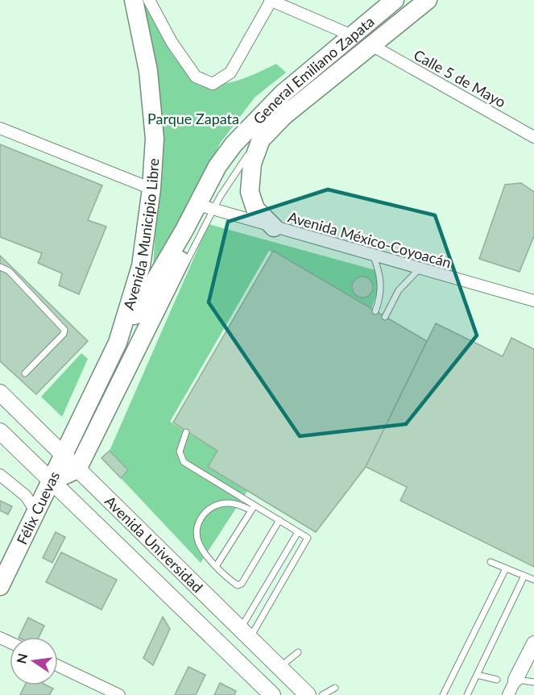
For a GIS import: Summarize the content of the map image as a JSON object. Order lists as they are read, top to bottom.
{
  "streets": {
    "main road": [
      "General Emiliano Zapata",
      "Avenida Municipio Libre",
      "Félix Cuevas",
      "Avenida Universidad"
    ],
    "street": ["Calle 5 de Mayo", "Avenida México-Coyoacán"]
  },
  "crossings": [
    ["General Emiliano Zapata", "Calle 5 de Mayo"],
    ["Avenida Municipio Libre", "Félix Cuevas"],
    ["Avenida Municipio Libre", "Avenida Universidad"],
    ["Félix Cuevas", "Avenida Universidad"]
  ],
  "parks": ["Parque Zapata"],
  "north": "left"
}
